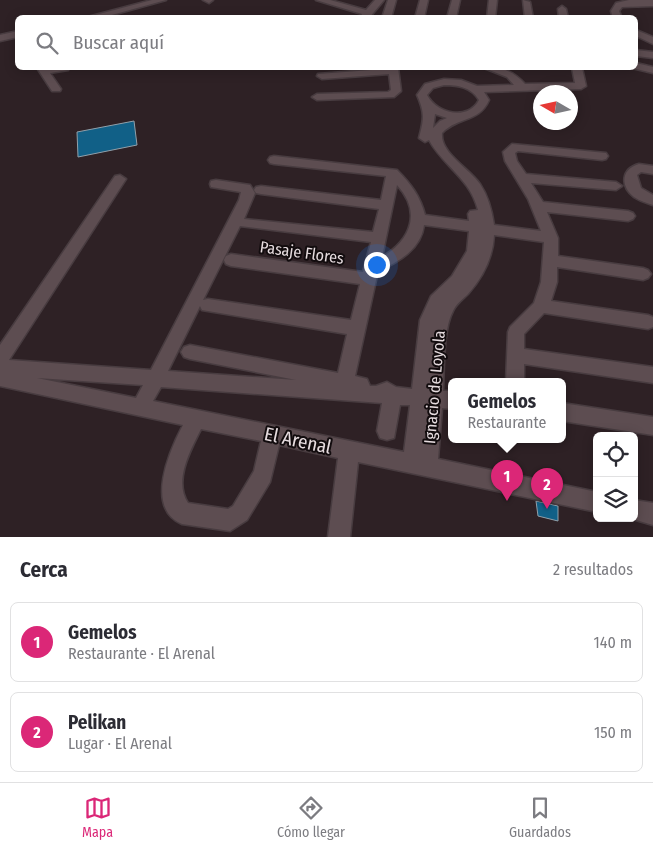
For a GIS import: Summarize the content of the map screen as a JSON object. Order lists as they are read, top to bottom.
{
  "streets": {
    "street": ["Pasaje Flores", "Ignacio de Loyola", "El Arenal"]
  },
  "crossings": [
    ["Ignacio de Loyola", "El Arenal"]
  ],
  "north": "left",
  "page": {
    "search": "Buscar aquí",
    "popup": ["Gemelos", "Restaurante"],
    "pins": ["1", "2"],
    "heading": ["Cerca", "2 resultados"],
    "list": [
      {
        "mark": "1",
        "name": "Gemelos",
        "note": "Restaurante · El Arenal",
        "value": "140 m"
      },
      {
        "mark": "2",
        "name": "Pelikan",
        "note": "Lugar · El Arenal",
        "value": "150 m"
      }
    ],
    "nav": ["Mapa", "Cómo llegar", "Guardados"]
  }
}
